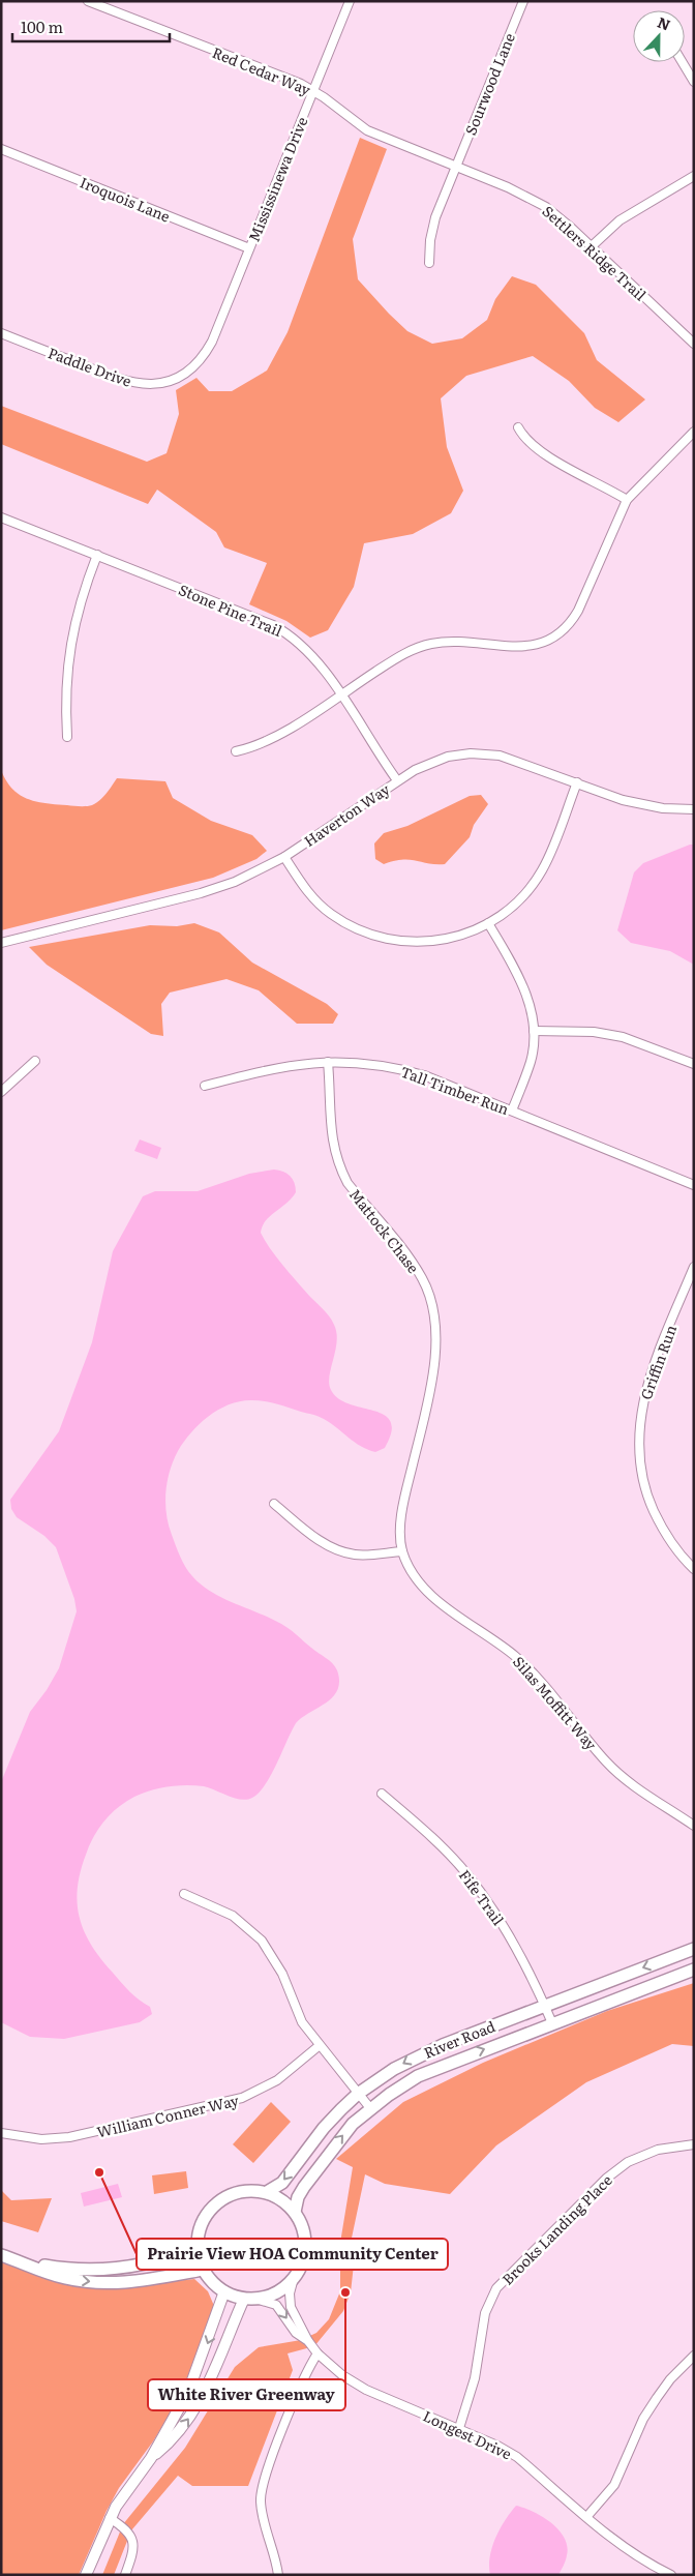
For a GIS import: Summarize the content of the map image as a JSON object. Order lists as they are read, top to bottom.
{
  "streets": {
    "main road": ["River Road"],
    "street": [
      "Red Cedar Way",
      "Sourwood Lane",
      "Mississinewa Drive",
      "Iroquois Lane",
      "Settlers Ridge Trail",
      "Paddle Drive",
      "Stone Pine Trail",
      "Haverton Way",
      "Tall Timber Run",
      "Mattock Chase",
      "Griffin Run",
      "Silas Moffitt Way",
      "Fife Trail",
      "William Conner Way",
      "Brooks Landing Place",
      "Longest Drive"
    ]
  },
  "crossings": [
    ["Red Cedar Way", "Sourwood Lane"],
    ["Red Cedar Way", "Mississinewa Drive"],
    ["Red Cedar Way", "Settlers Ridge Trail"],
    ["Sourwood Lane", "Settlers Ridge Trail"],
    ["Mississinewa Drive", "Iroquois Lane"],
    ["Mississinewa Drive", "Paddle Drive"],
    ["Stone Pine Trail", "Haverton Way"],
    ["Tall Timber Run", "Mattock Chase"],
    ["Mattock Chase", "Silas Moffitt Way"],
    ["Fife Trail", "River Road"],
    ["River Road", "Longest Drive"],
    ["Brooks Landing Place", "Longest Drive"]
  ],
  "places": ["Prairie View HOA Community Center", "White River Greenway"],
  "scale_bar": "100 m",
  "north": "top"
}
